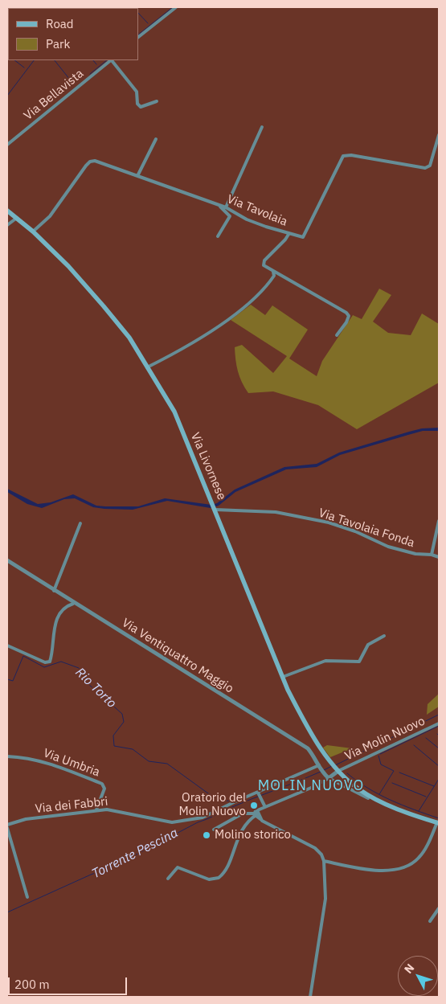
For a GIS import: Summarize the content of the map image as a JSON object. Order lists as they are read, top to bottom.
{
  "streets": {
    "main road": ["Via Livornese"],
    "street": [
      "Via Bellavista",
      "Via Tavolaia",
      "Via Tavolaia Fonda",
      "Via Ventiquattro Maggio",
      "Via Molin Nuovo",
      "Via Umbria",
      "Via dei Fabbri"
    ]
  },
  "crossings": [
    ["Via Tavolaia", "Via Livornese"],
    ["Via Livornese", "Via Tavolaia Fonda"],
    ["Via Livornese", "Via Molin Nuovo"],
    ["Via Ventiquattro Maggio", "Via dei Fabbri"],
    ["Via Umbria", "Via dei Fabbri"]
  ],
  "districts": ["MOLIN NUOVO"],
  "water": ["Rio Torto", "Torrente Pescina"],
  "places": ["Oratorio del Molin Nuovo", "Molino storico"],
  "legend": ["Road", "Park"],
  "scale_bar": "200 m",
  "north": "top left"
}
